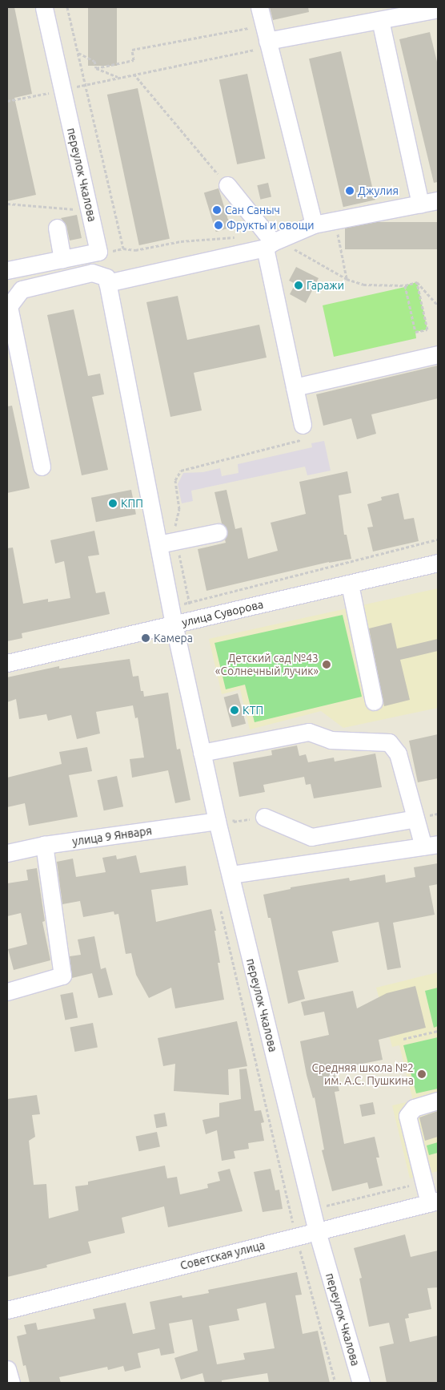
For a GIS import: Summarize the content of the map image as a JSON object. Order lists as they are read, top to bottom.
{
  "streets": {
    "street": [
      "переулок Чкалова",
      "улица Суворова",
      "улица 9 Января",
      "Советская улица"
    ]
  },
  "crossings": [
    ["переулок Чкалова", "улица Суворова"],
    ["переулок Чкалова", "улица 9 Января"],
    ["переулок Чкалова", "Советская улица"]
  ],
  "places": [
    "Джулия",
    "Сан Саныч",
    "Фрукты и овощи",
    "Гаражи",
    "КПП",
    "Камера",
    "Детский сад №43 «Солнечный лучик»",
    "КТП",
    "Средняя школа №2 им. А.С. Пушкина"
  ]
}
